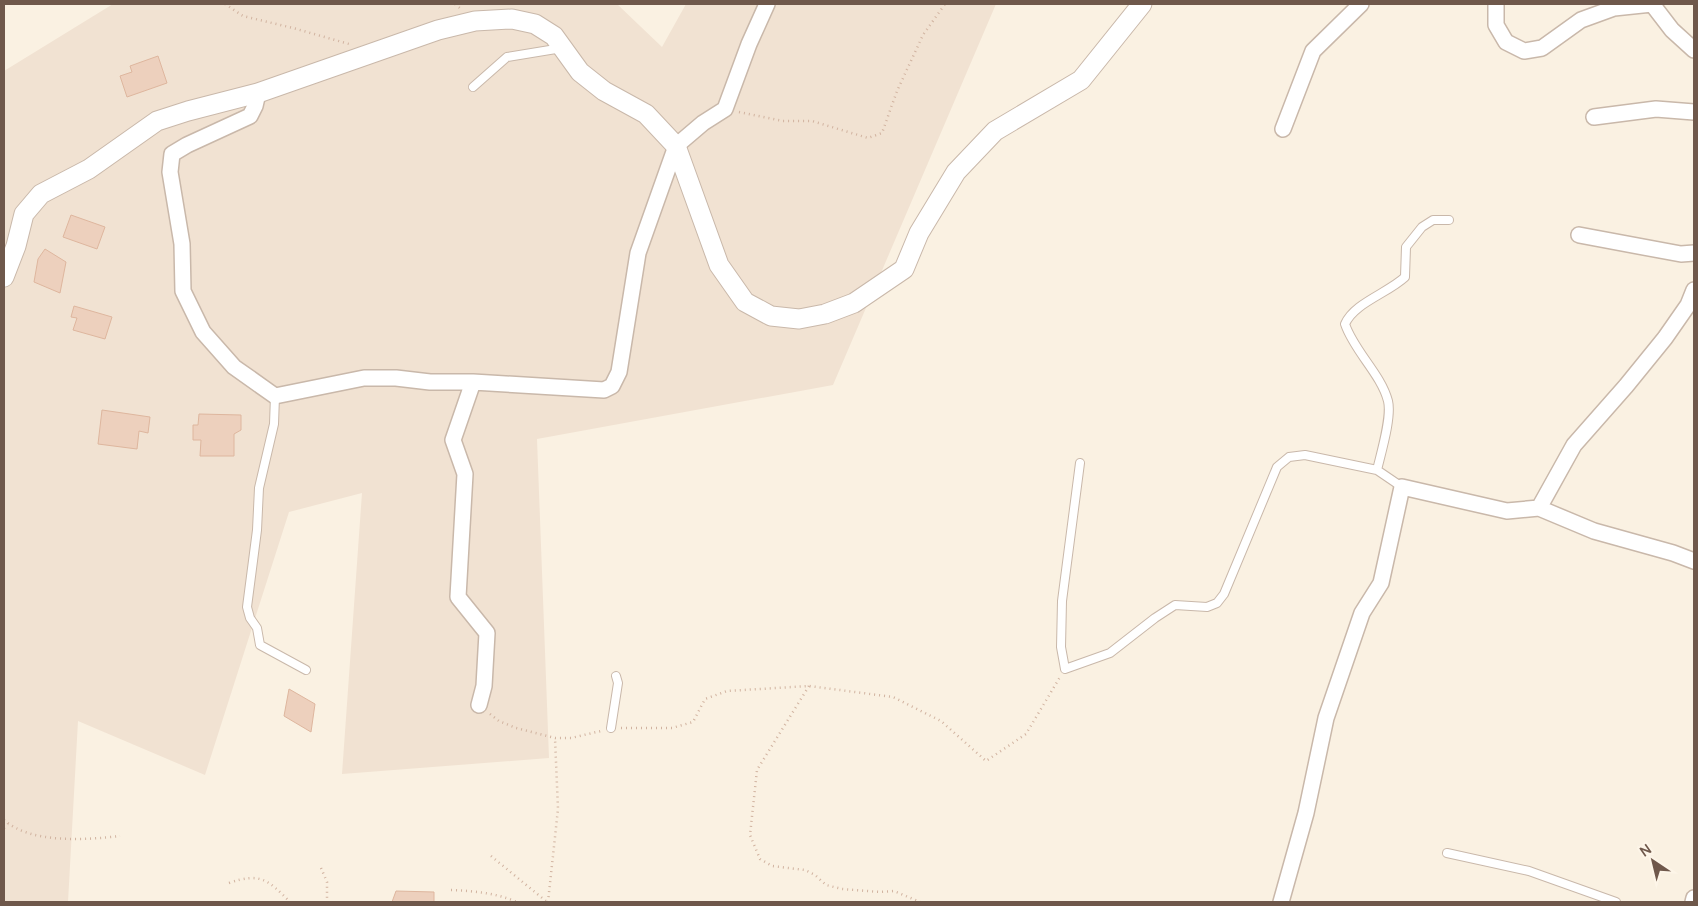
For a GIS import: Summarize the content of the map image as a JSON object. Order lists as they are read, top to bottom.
{
  "north": "top left"
}
